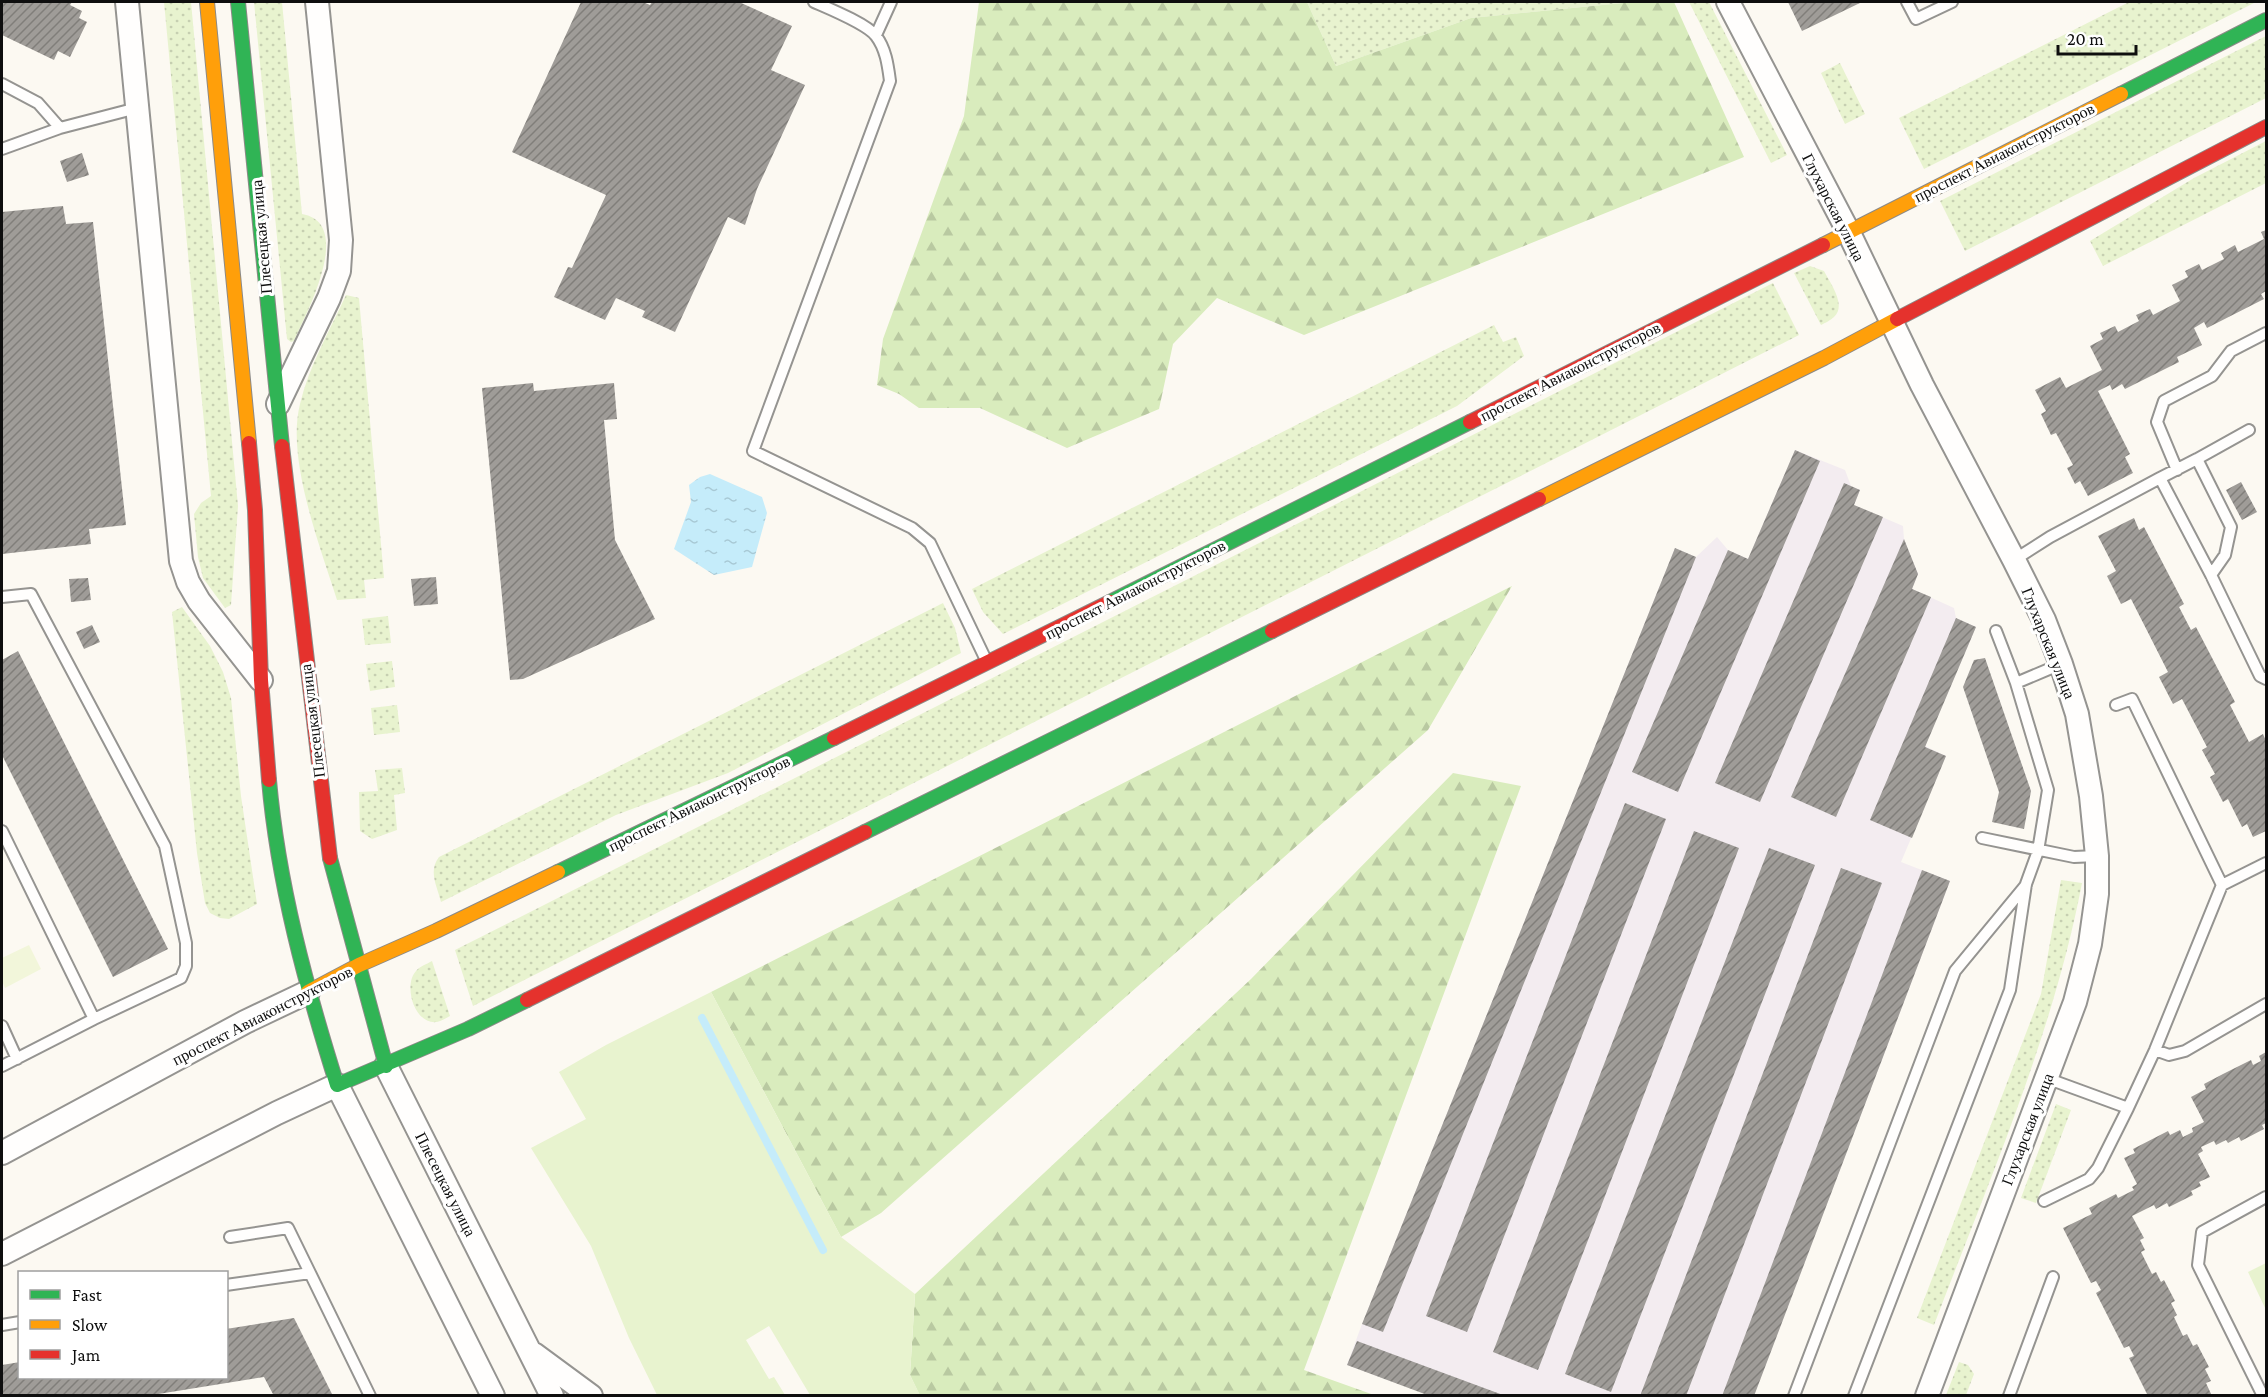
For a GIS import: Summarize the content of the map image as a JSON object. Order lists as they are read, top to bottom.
{
  "streets": {
    "street": ["проспект Авиаконструкторов", "Глухарская улица", "Плесецкая улица"]
  },
  "crossings": [
    ["проспект Авиаконструкторов", "Глухарская улица"],
    ["проспект Авиаконструкторов", "Плесецкая улица"]
  ],
  "legend": ["Fast", "Slow", "Jam"],
  "scale_bar": "20 m"
}
